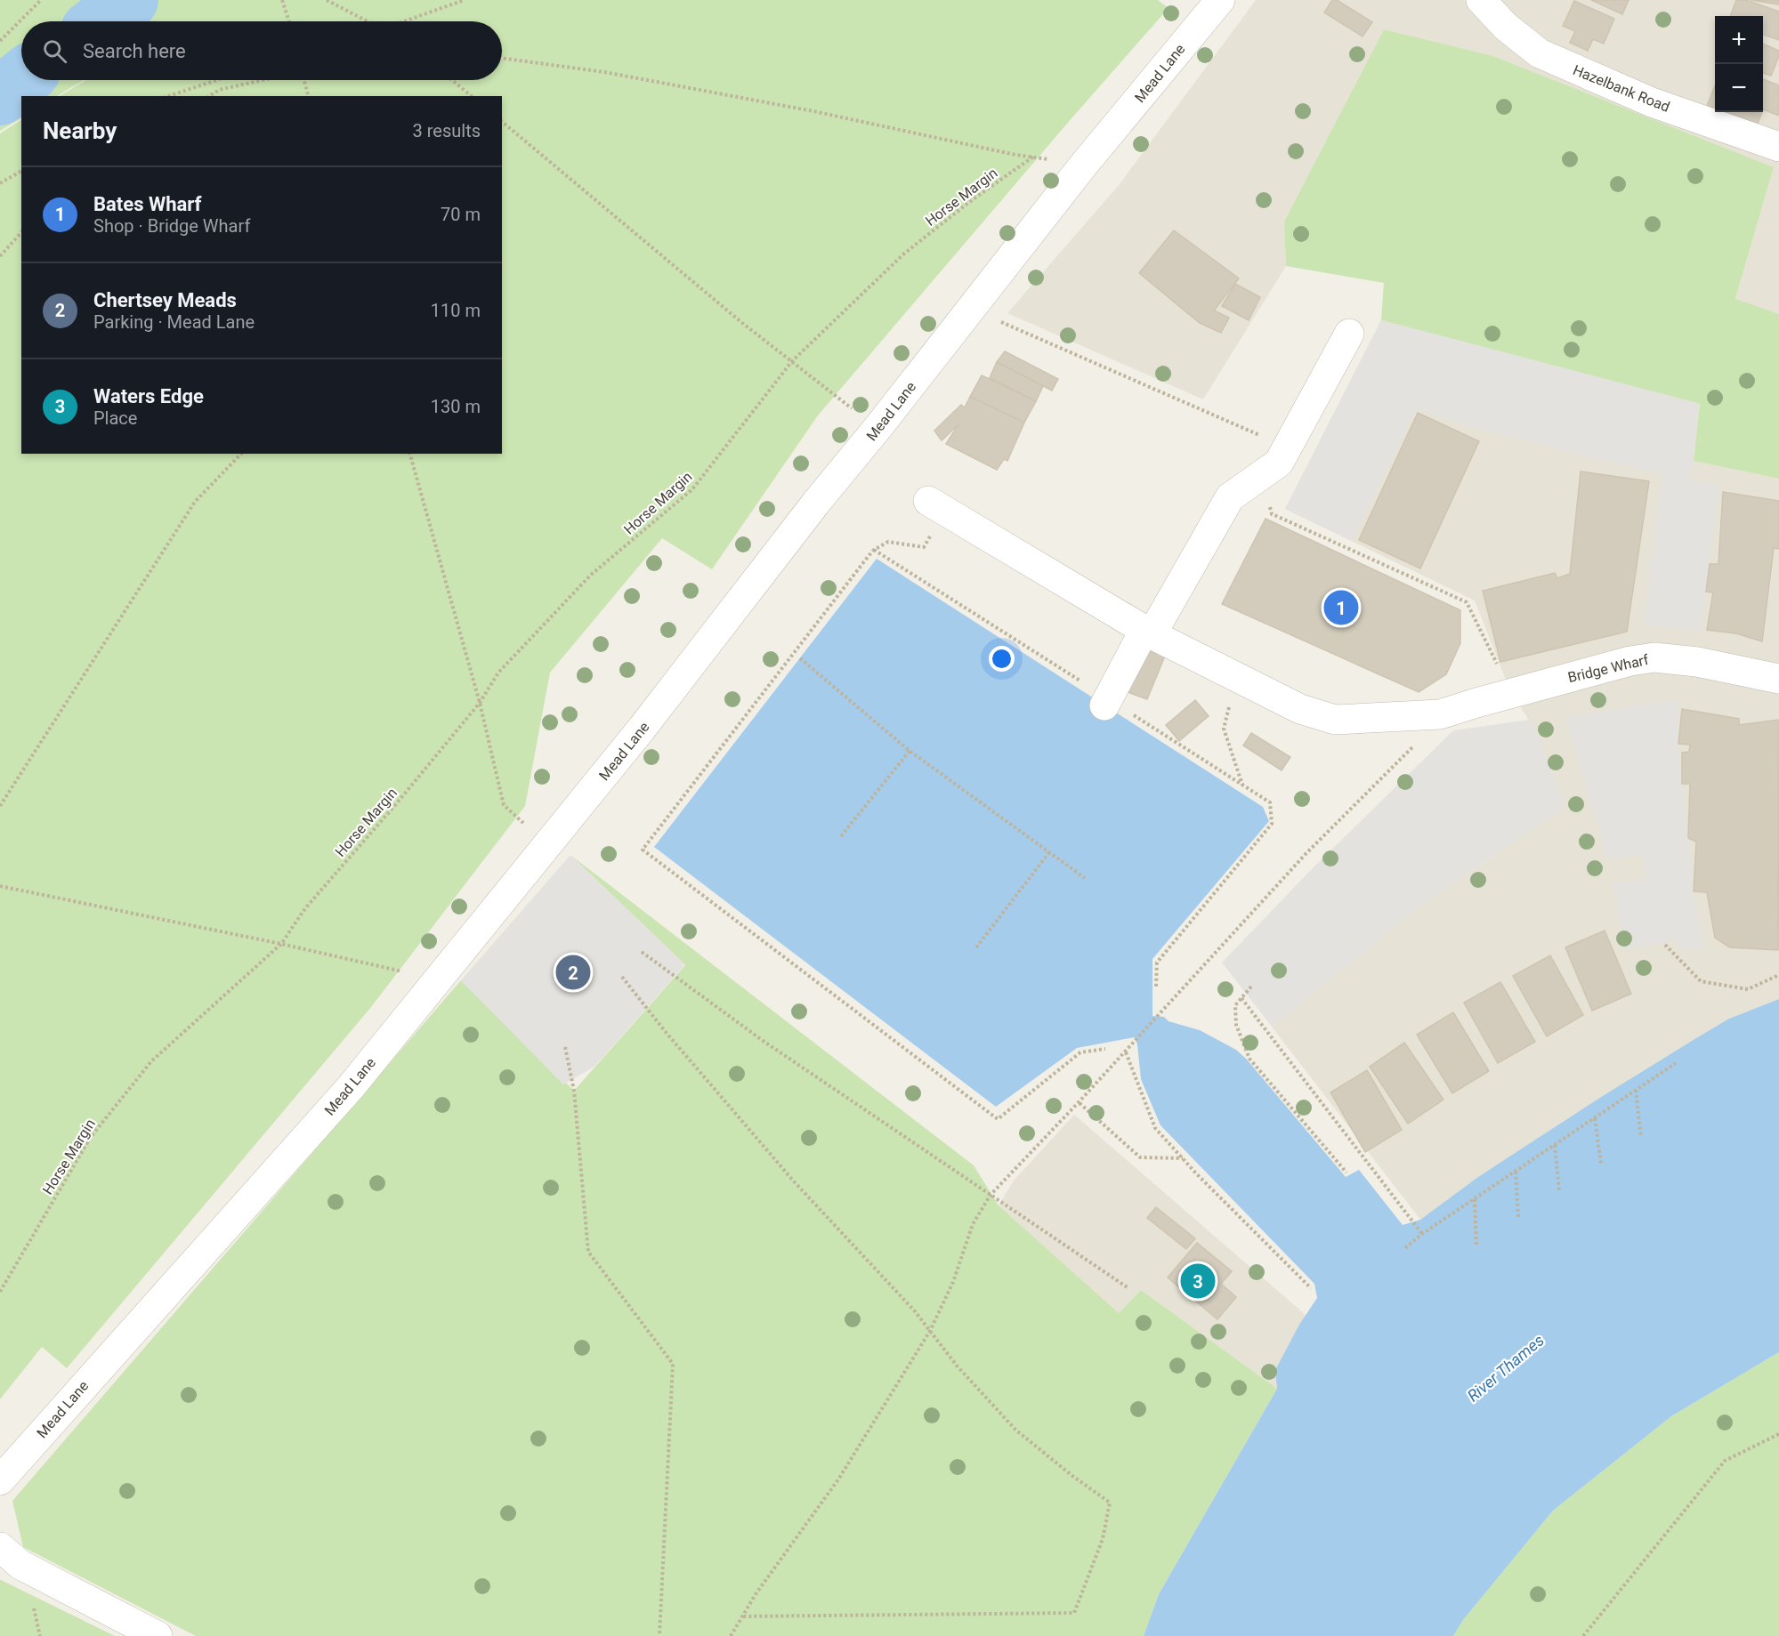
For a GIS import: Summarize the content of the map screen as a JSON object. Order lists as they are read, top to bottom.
{
  "streets": {
    "street": ["Mead Lane", "Hazelbank Road", "Bridge Wharf"],
    "path": ["Horse Margin"]
  },
  "water": ["River Thames"],
  "page": {
    "map_buttons": ["+", "−"],
    "search": "Search here",
    "heading": ["Nearby", "3 results"],
    "list": [
      {
        "mark": "1",
        "name": "Bates Wharf",
        "note": "Shop · Bridge Wharf",
        "value": "70 m"
      },
      {
        "mark": "2",
        "name": "Chertsey Meads",
        "note": "Parking · Mead Lane",
        "value": "110 m"
      },
      {
        "mark": "3",
        "name": "Waters Edge",
        "note": "Place",
        "value": "130 m"
      }
    ],
    "pins": ["1", "2", "3"]
  }
}
